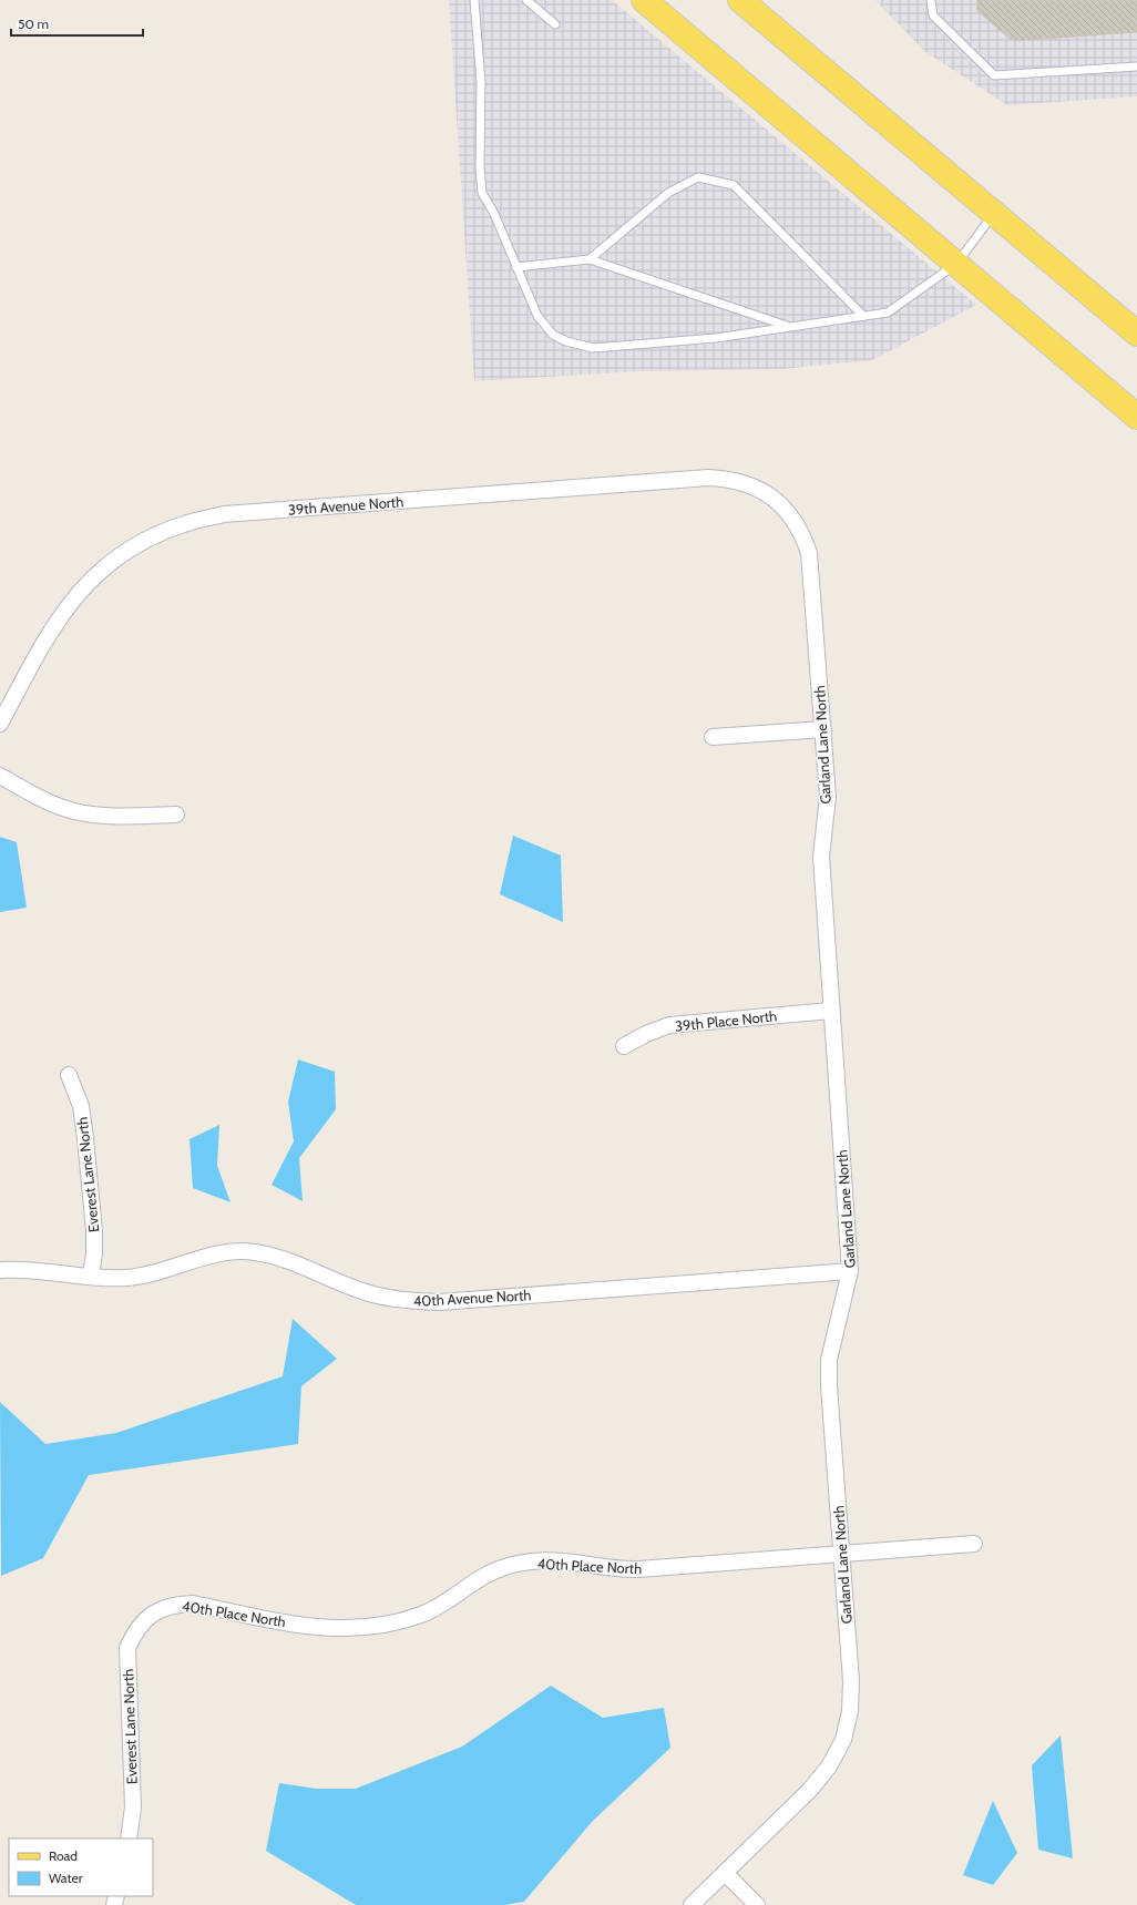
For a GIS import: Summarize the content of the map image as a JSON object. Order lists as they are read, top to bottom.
{
  "streets": {
    "street": [
      "39th Avenue North",
      "Garland Lane North",
      "39th Place North",
      "Everest Lane North",
      "40th Avenue North",
      "40th Place North"
    ]
  },
  "crossings": [
    ["39th Avenue North", "Garland Lane North"],
    ["Garland Lane North", "39th Place North"],
    ["Garland Lane North", "40th Avenue North"],
    ["Garland Lane North", "40th Place North"],
    ["Everest Lane North", "40th Avenue North"],
    ["Everest Lane North", "40th Place North"]
  ],
  "legend": ["Road", "Water"],
  "scale_bar": "50 m"
}
